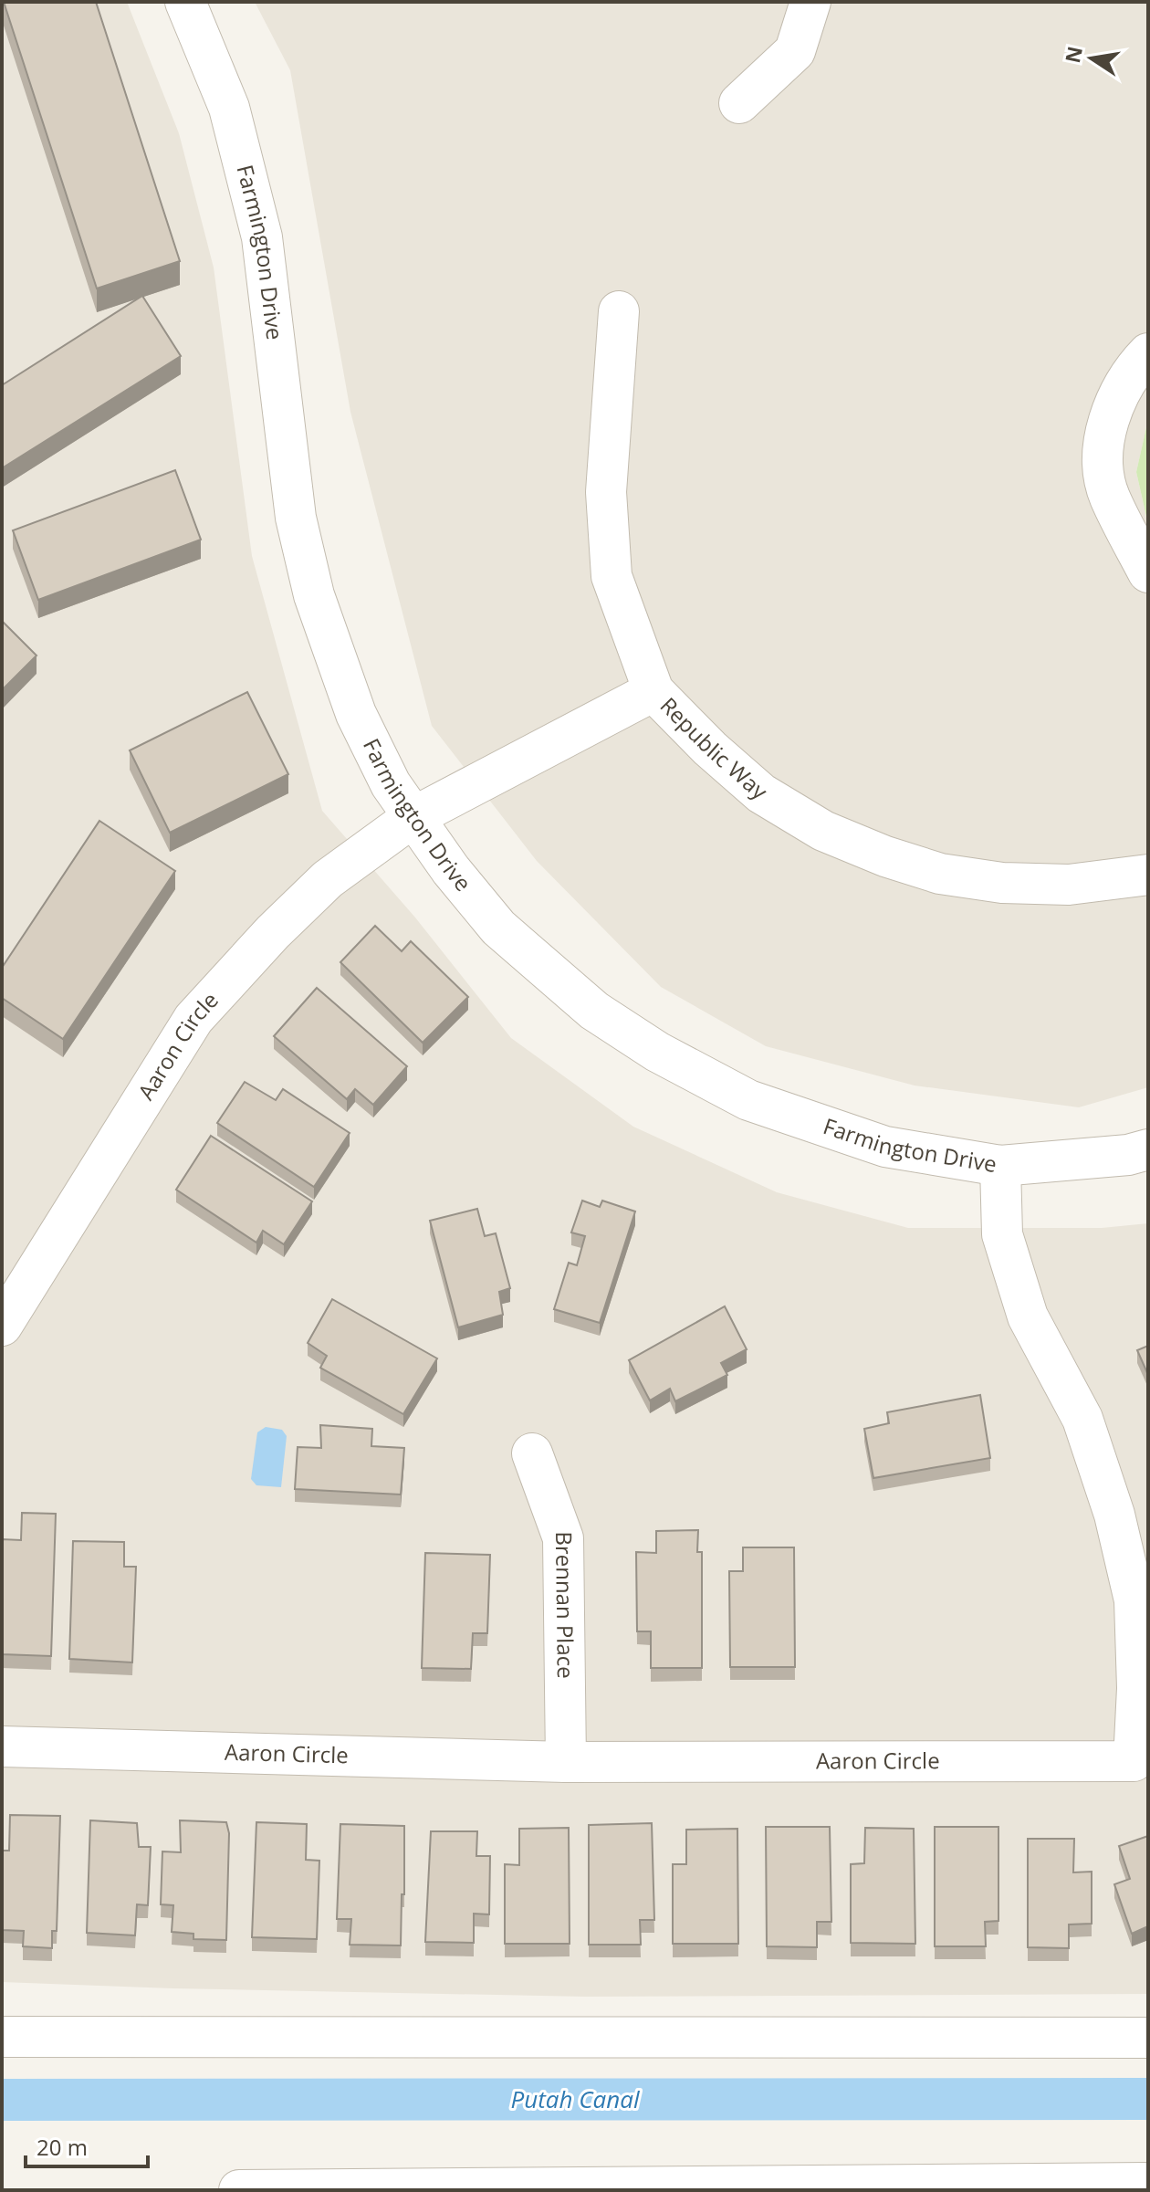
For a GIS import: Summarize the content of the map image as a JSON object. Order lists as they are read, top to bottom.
{
  "streets": {
    "street": [
      "Farmington Drive",
      "Republic Way",
      "Aaron Circle",
      "Brennan Place"
    ]
  },
  "crossings": [
    ["Farmington Drive", "Aaron Circle"],
    ["Republic Way", "Aaron Circle"],
    ["Aaron Circle", "Brennan Place"]
  ],
  "water": ["Putah Canal"],
  "scale_bar": "20 m",
  "north": "left"
}
